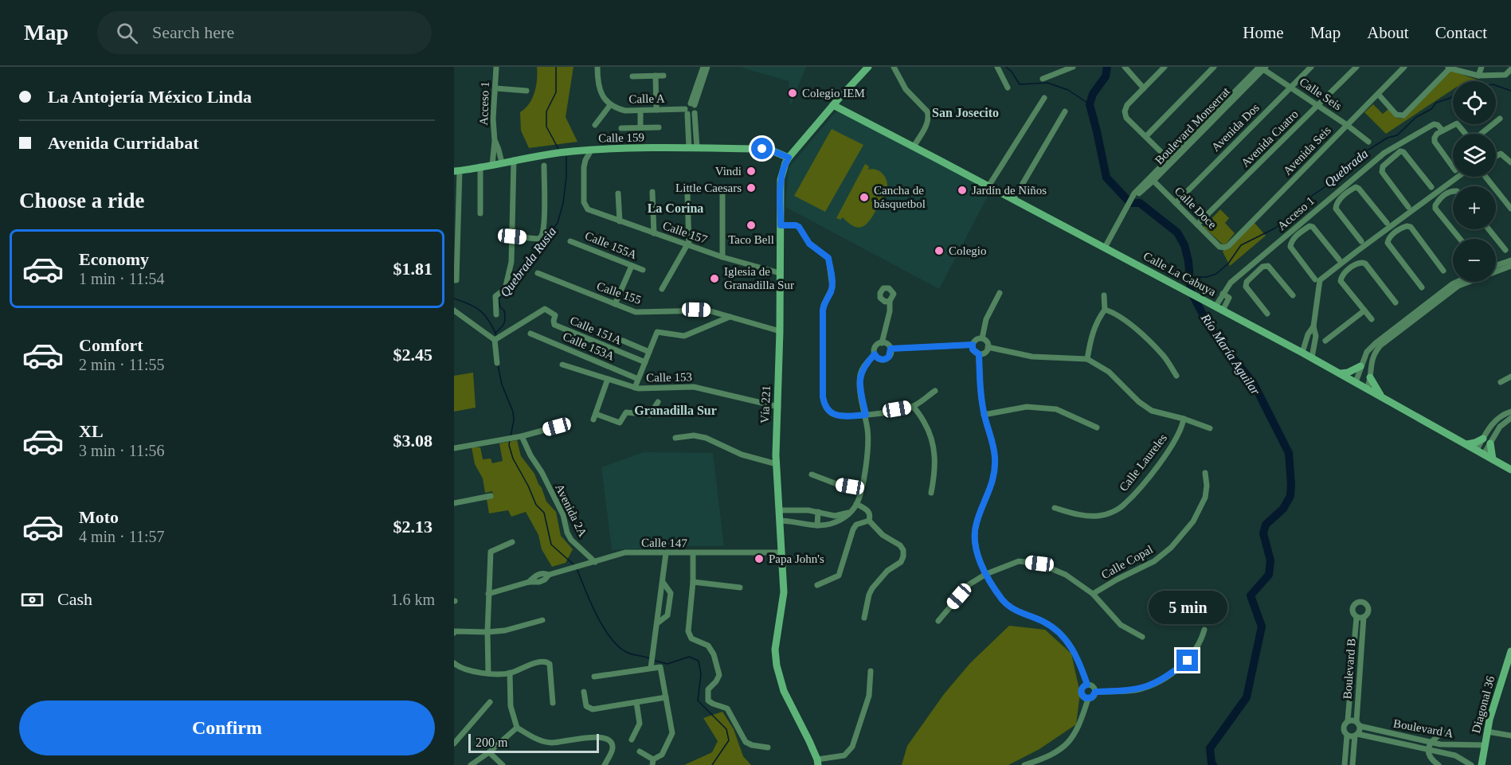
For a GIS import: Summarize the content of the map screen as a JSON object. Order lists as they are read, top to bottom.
{
  "streets": {
    "street": [
      "Calle Seis",
      "Calle A",
      "Acceso 1",
      "Boulevard Monserrat",
      "Avenida Dos",
      "Calle 159",
      "Avenida Cuatro",
      "Avenida Seis",
      "Calle Doce",
      "Calle 157",
      "Calle 155A",
      "Calle La Cabuya",
      "Calle 155",
      "Calle 151A",
      "Calle 153A",
      "Calle 153",
      "Vía 221",
      "Calle Laureles",
      "Avenida 2A",
      "Calle 147",
      "Calle Copal",
      "Boulevard B",
      "Diagonal 36",
      "Boulevard A"
    ]
  },
  "crossings": [
    ["Calle Seis", "Boulevard Monserrat"],
    ["Calle Seis", "Avenida Dos"],
    ["Calle Seis", "Avenida Cuatro"],
    ["Calle Seis", "Avenida Seis"],
    ["Acceso 1", "Calle 159"],
    ["Acceso 1", "Calle La Cabuya"],
    ["Boulevard Monserrat", "Calle Doce"],
    ["Boulevard Monserrat", "Calle La Cabuya"],
    ["Avenida Dos", "Calle Doce"],
    ["Calle 159", "Calle 157"],
    ["Calle 159", "Vía 221"],
    ["Avenida Cuatro", "Calle Doce"],
    ["Avenida Seis", "Calle Doce"],
    ["Calle 157", "Vía 221"],
    ["Calle La Cabuya", "Vía 221"],
    ["Calle 155", "Vía 221"],
    ["Calle 153", "Vía 221"],
    ["Vía 221", "Calle 147"],
    ["Avenida 2A", "Calle 147"],
    ["Boulevard B", "Boulevard A"],
    ["Diagonal 36", "Boulevard A"]
  ],
  "districts": ["San Josecito", "La Corina", "Granadilla Sur"],
  "water": ["Quebrada", "Quebrada Rusia", "Río María Aguilar"],
  "places": [
    "Colegio IEM",
    "Vindi",
    "Little Caesars",
    "Jardín de Niños",
    "Cancha de básquetbol",
    "Taco Bell",
    "Colegio",
    "Iglesia de Granadilla Sur",
    "Papa John's"
  ],
  "scale_bar": "200 m",
  "page": {
    "header": "Map",
    "search": "Search here",
    "nav": [
      "Home",
      "Map",
      "About",
      "Contact"
    ],
    "banner": ["La Antojería México Linda", "Avenida Curridabat"],
    "map_buttons": ["+", "−"],
    "heading": "Choose a ride",
    "list": [
      {
        "name": "Economy",
        "note": "1 min · 11:54",
        "value": "$1.81"
      },
      {
        "name": "Comfort",
        "note": "2 min · 11:55",
        "value": "$2.45"
      },
      {
        "name": "XL",
        "note": "3 min · 11:56",
        "value": "$3.08"
      },
      {
        "name": "Moto",
        "note": "4 min · 11:57",
        "value": "$2.13"
      }
    ],
    "pay": ["Cash", "1.6 km"],
    "bubble": "5 min",
    "buttons": "Confirm",
    "scale": "200 m"
  }
}
